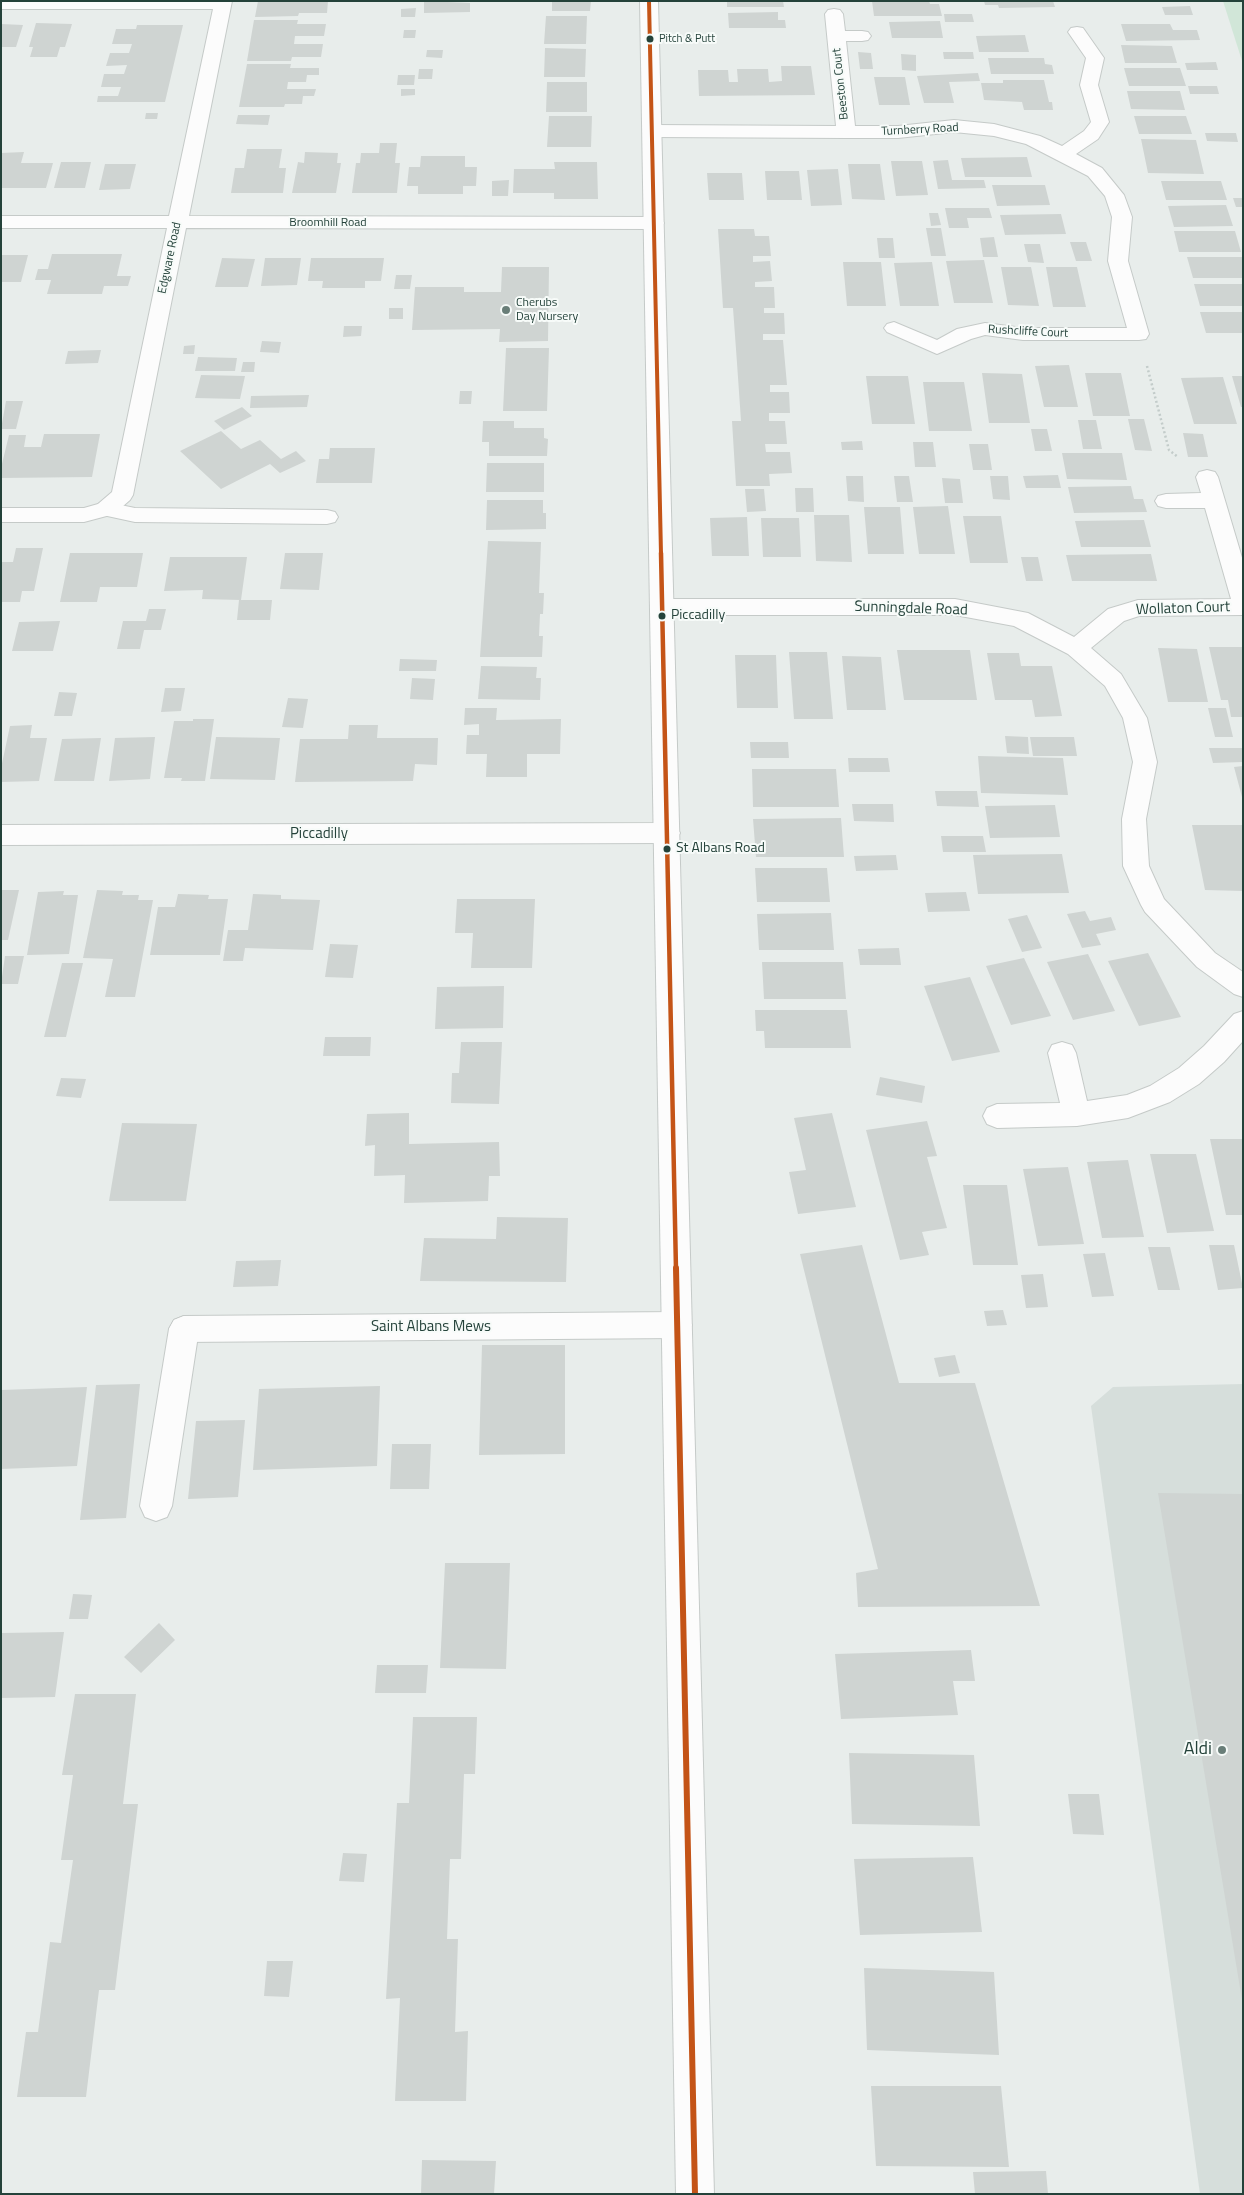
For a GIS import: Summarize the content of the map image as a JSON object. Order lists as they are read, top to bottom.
{
  "streets": {
    "street": [
      "Beeston Court",
      "Turnberry Road",
      "Broomhill Road",
      "Edgware Road",
      "Rushcliffe Court",
      "Sunningdale Road",
      "Wollaton Court",
      "Piccadilly",
      "Saint Albans Mews"
    ]
  },
  "crossings": [
    ["Beeston Court", "Turnberry Road"],
    ["Turnberry Road", "Rushcliffe Court"],
    ["Broomhill Road", "Edgware Road"],
    ["Sunningdale Road", "Wollaton Court"]
  ],
  "places": [
    "Pitch & Putt",
    "Cherubs Day Nursery",
    "Piccadilly",
    "St Albans Road",
    "Aldi"
  ]
}
